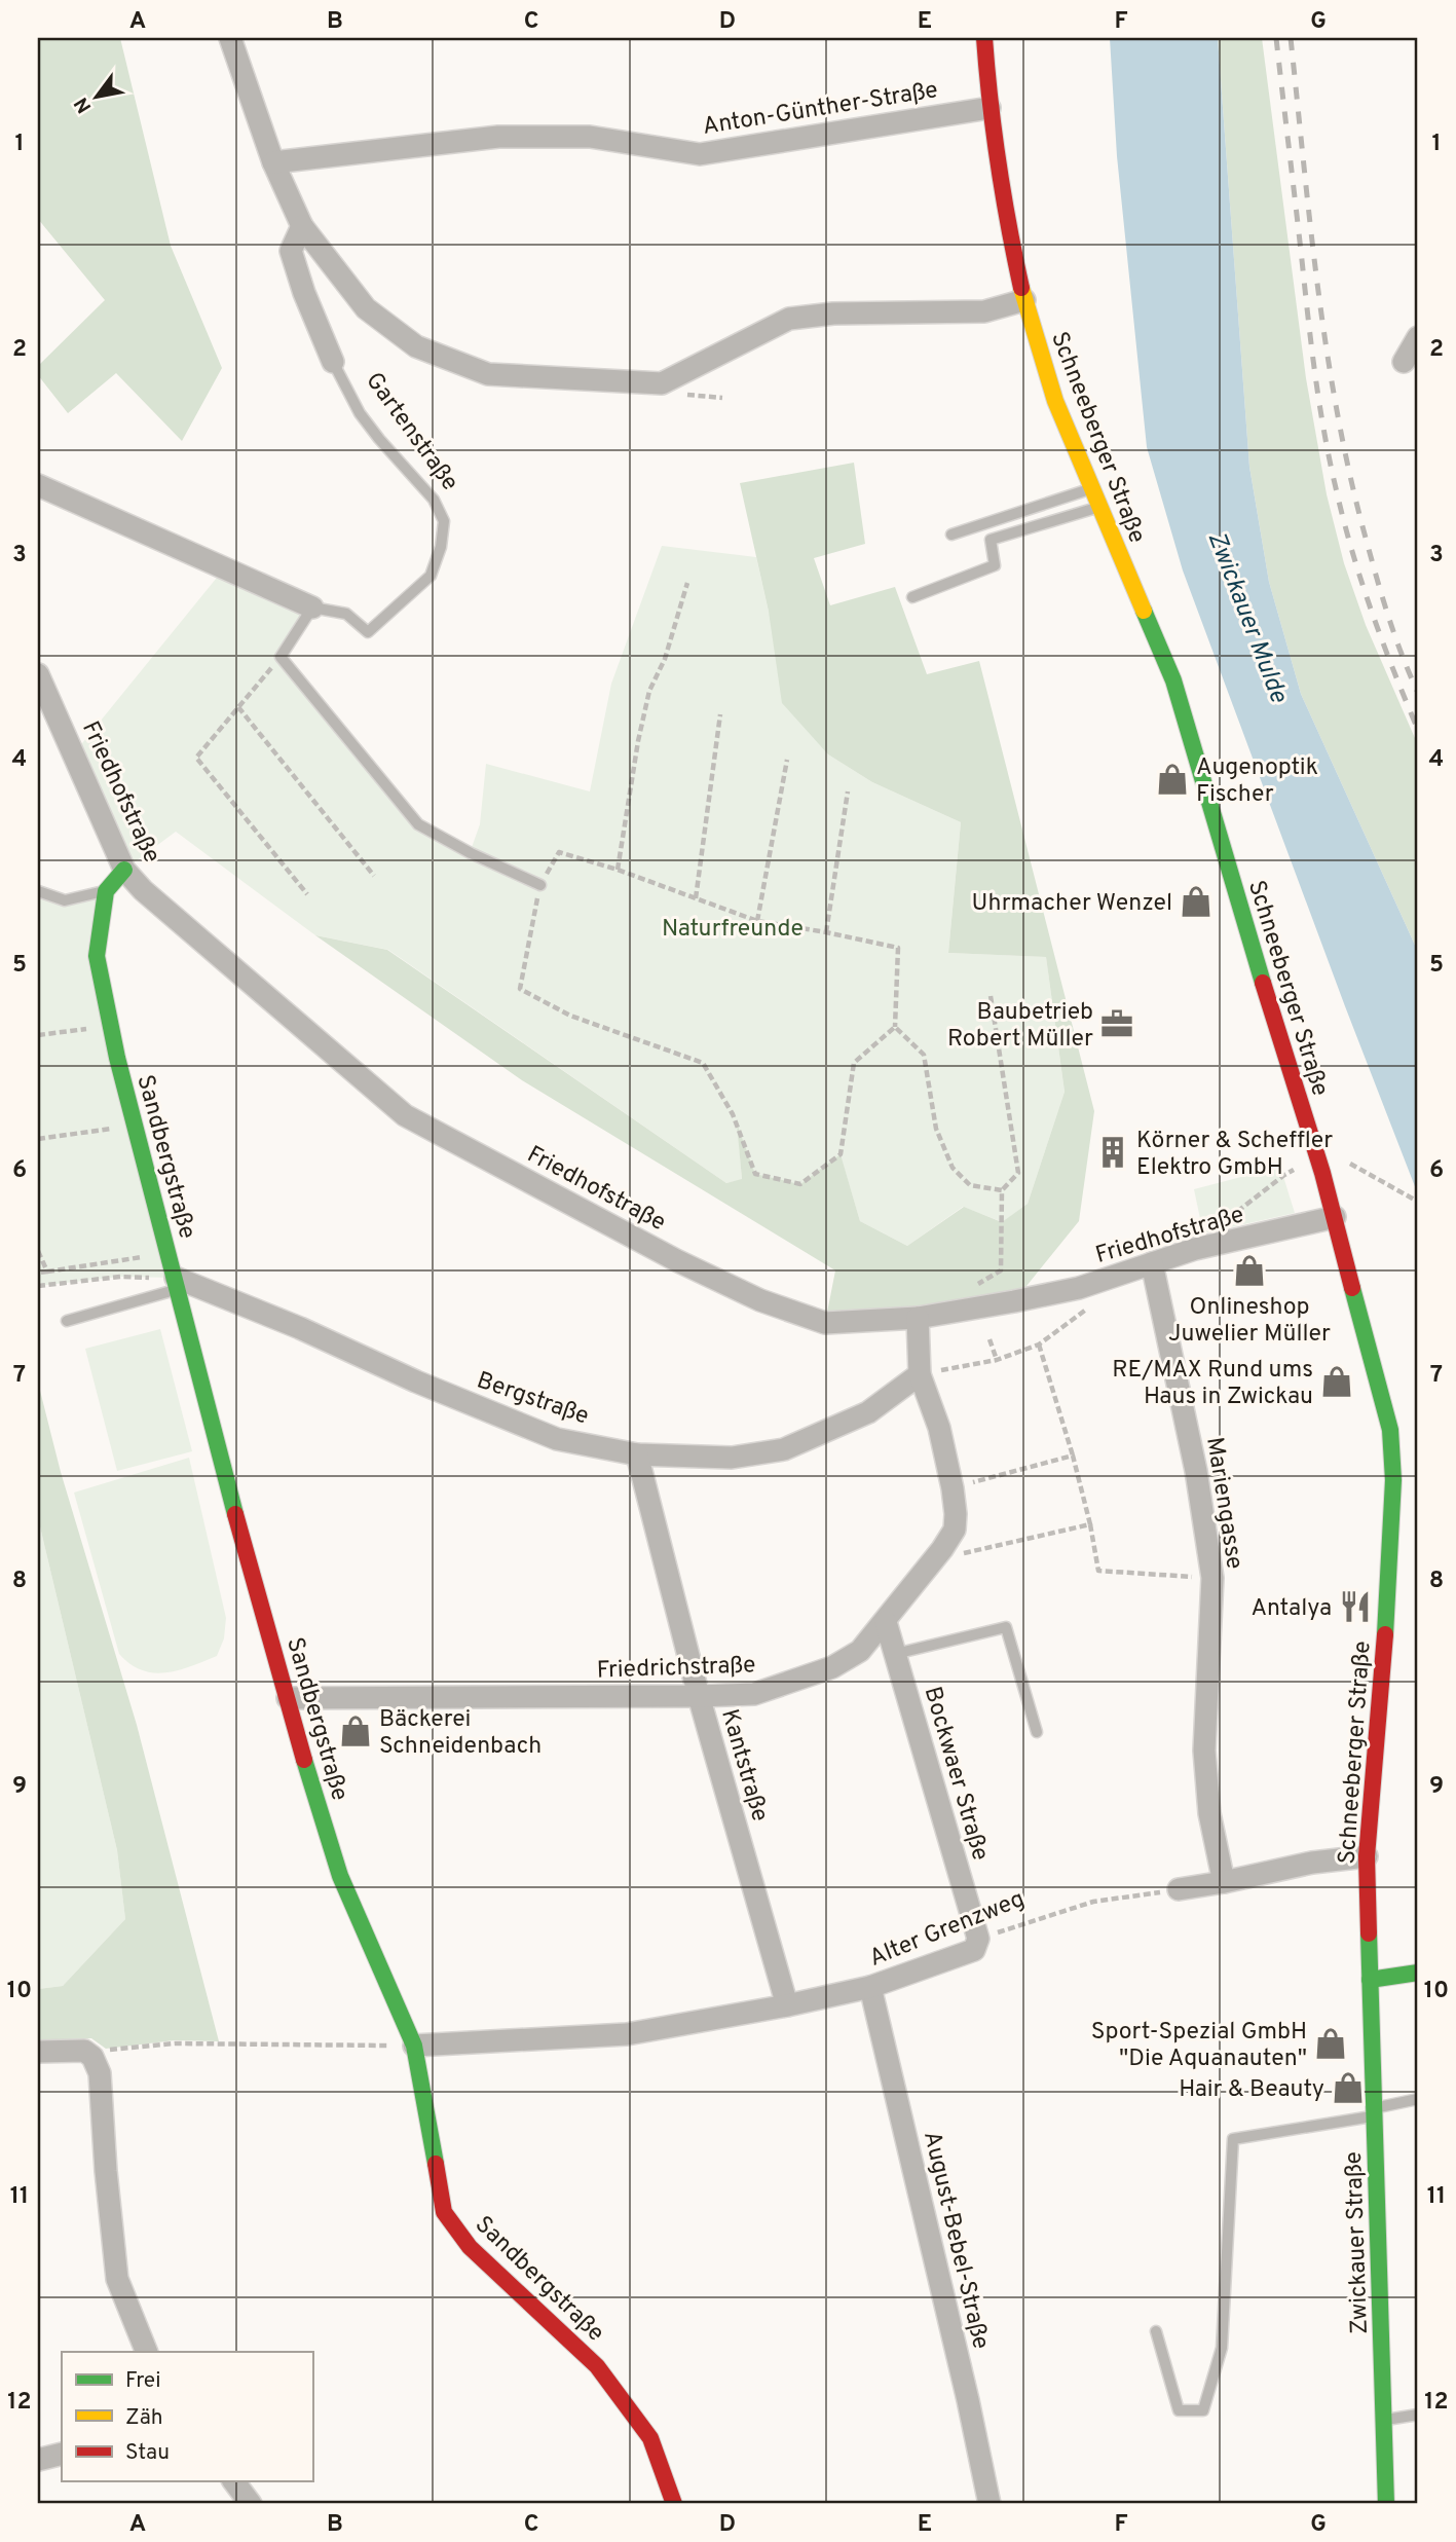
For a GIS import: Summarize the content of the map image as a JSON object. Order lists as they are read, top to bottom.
{
  "streets": {
    "main road": ["Schneeberger Straße", "Sandbergstraße", "Zwickauer Straße"],
    "street": [
      "Anton-Günther-Straße",
      "Gartenstraße",
      "Friedhofstraße",
      "Bergstraße",
      "Mariengasse",
      "Friedrichstraße",
      "Kantstraße",
      "Bockwaer Straße",
      "Alter Grenzweg",
      "August-Bebel-Straße"
    ]
  },
  "crossings": [
    ["Anton-Günther-Straße", "Schneeberger Straße"],
    ["Schneeberger Straße", "Friedhofstraße"],
    ["Schneeberger Straße", "Zwickauer Straße"],
    ["Friedhofstraße", "Mariengasse"],
    ["Friedhofstraße", "Friedrichstraße"],
    ["Sandbergstraße", "Bergstraße"],
    ["Sandbergstraße", "Friedrichstraße"],
    ["Sandbergstraße", "Alter Grenzweg"],
    ["Bergstraße", "Friedrichstraße"],
    ["Bergstraße", "Kantstraße"],
    ["Friedrichstraße", "Kantstraße"],
    ["Friedrichstraße", "Bockwaer Straße"],
    ["Kantstraße", "Alter Grenzweg"],
    ["Bockwaer Straße", "Alter Grenzweg"],
    ["Alter Grenzweg", "August-Bebel-Straße"]
  ],
  "water": ["Zwickauer Mulde"],
  "parks": ["Naturfreunde"],
  "places": {
    "shop": [
      "Augenoptik Fischer",
      "Uhrmacher Wenzel",
      "Onlineshop Juwelier Müller",
      "RE/MAX Rund ums Haus in Zwickau",
      "Bäckerei Schneidenbach",
      "Sport-Spezial GmbH \"Die Aquanauten\"",
      "Hair & Beauty"
    ],
    "office": ["Baubetrieb Robert Müller"],
    "building": ["Körner & Scheffler Elektro GmbH"],
    "restaurant": ["Antalya"]
  },
  "legend": ["Frei", "Zäh", "Stau"],
  "north": "bottom left",
  "grid": {
    "columns": [
      "A",
      "B",
      "C",
      "D",
      "E",
      "F",
      "G"
    ],
    "rows": [
      "1",
      "2",
      "3",
      "4",
      "5",
      "6",
      "7",
      "8",
      "9",
      "10",
      "11",
      "12"
    ]
  }
}
